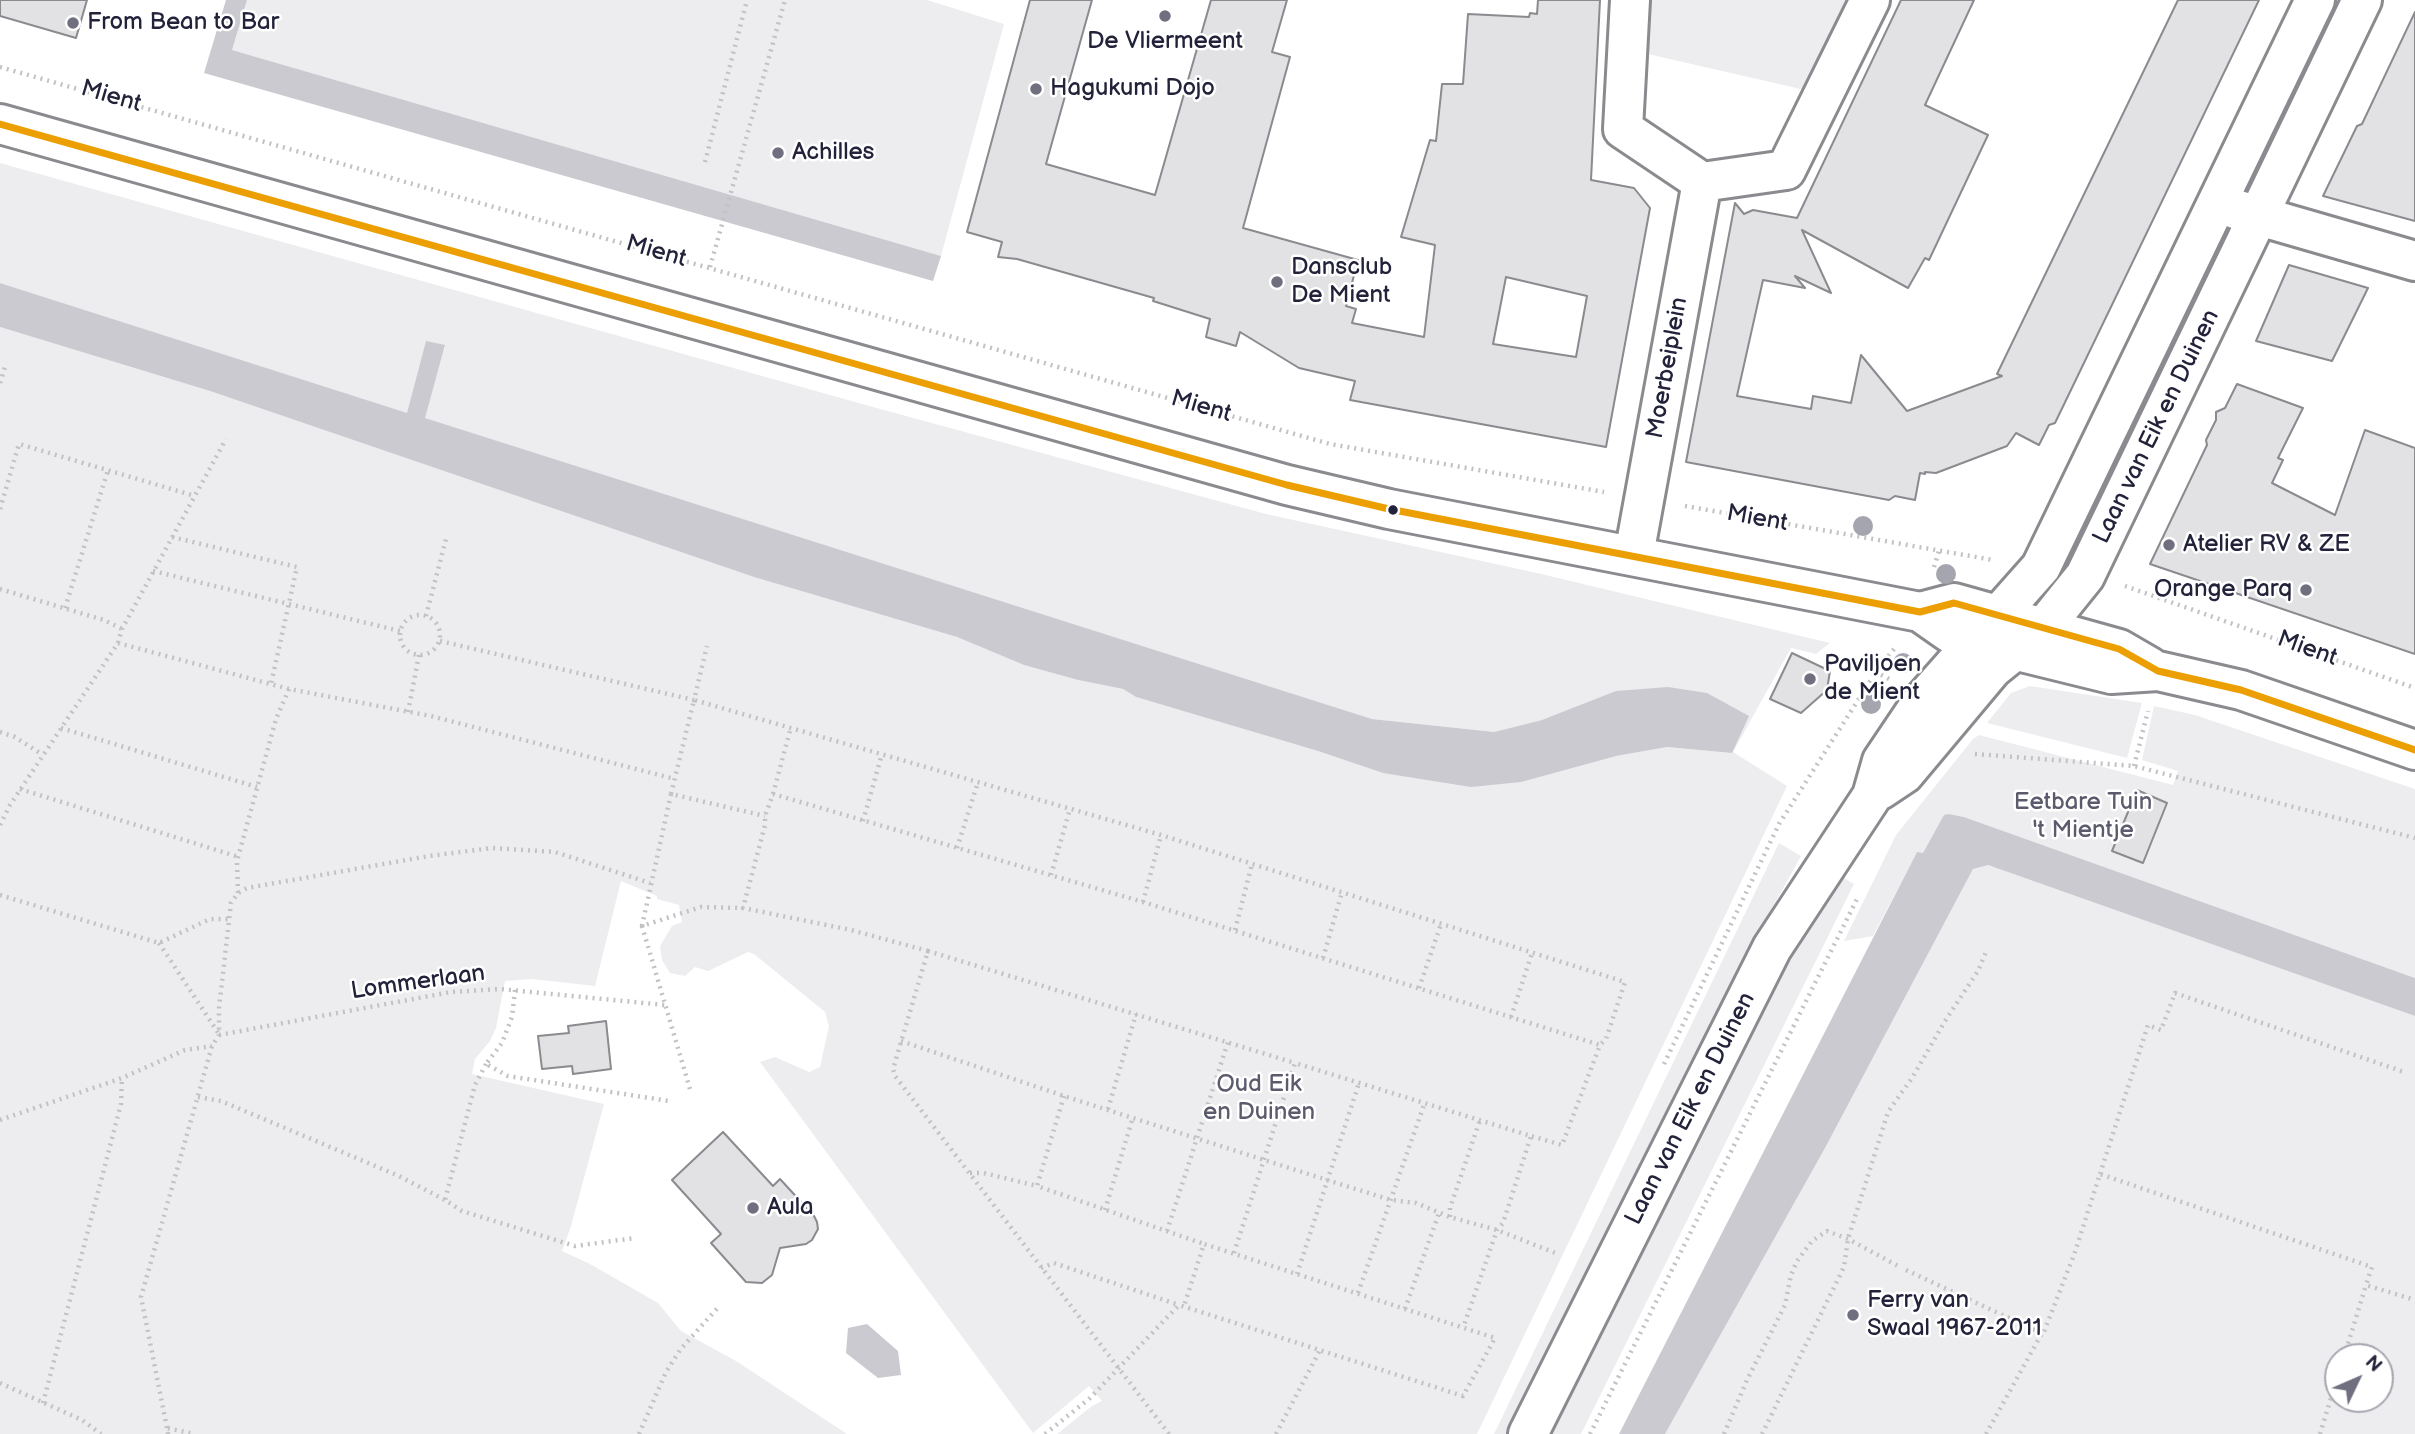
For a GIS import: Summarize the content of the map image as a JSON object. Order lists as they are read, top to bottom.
{
  "streets": {
    "street": ["Moerbeiplein", "Laan van Eik en Duinen"],
    "path": ["Mient", "Lommerlaan"]
  },
  "crossings": [
    ["Mient", "Moerbeiplein"],
    ["Mient", "Laan van Eik en Duinen"]
  ],
  "parks": ["Eetbare Tuin 't Mientje", "Oud Eik en Duinen"],
  "places": [
    "De Vliermeent",
    "From Bean to Bar",
    "Hagukumi Dojo",
    "Achilles",
    "Dansclub De Mient",
    "Atelier RV & ZE",
    "Orange Parq",
    "Paviljoen de Mient",
    "Aula",
    "Ferry van Swaal 1967-2011"
  ],
  "north": "top right"
}
